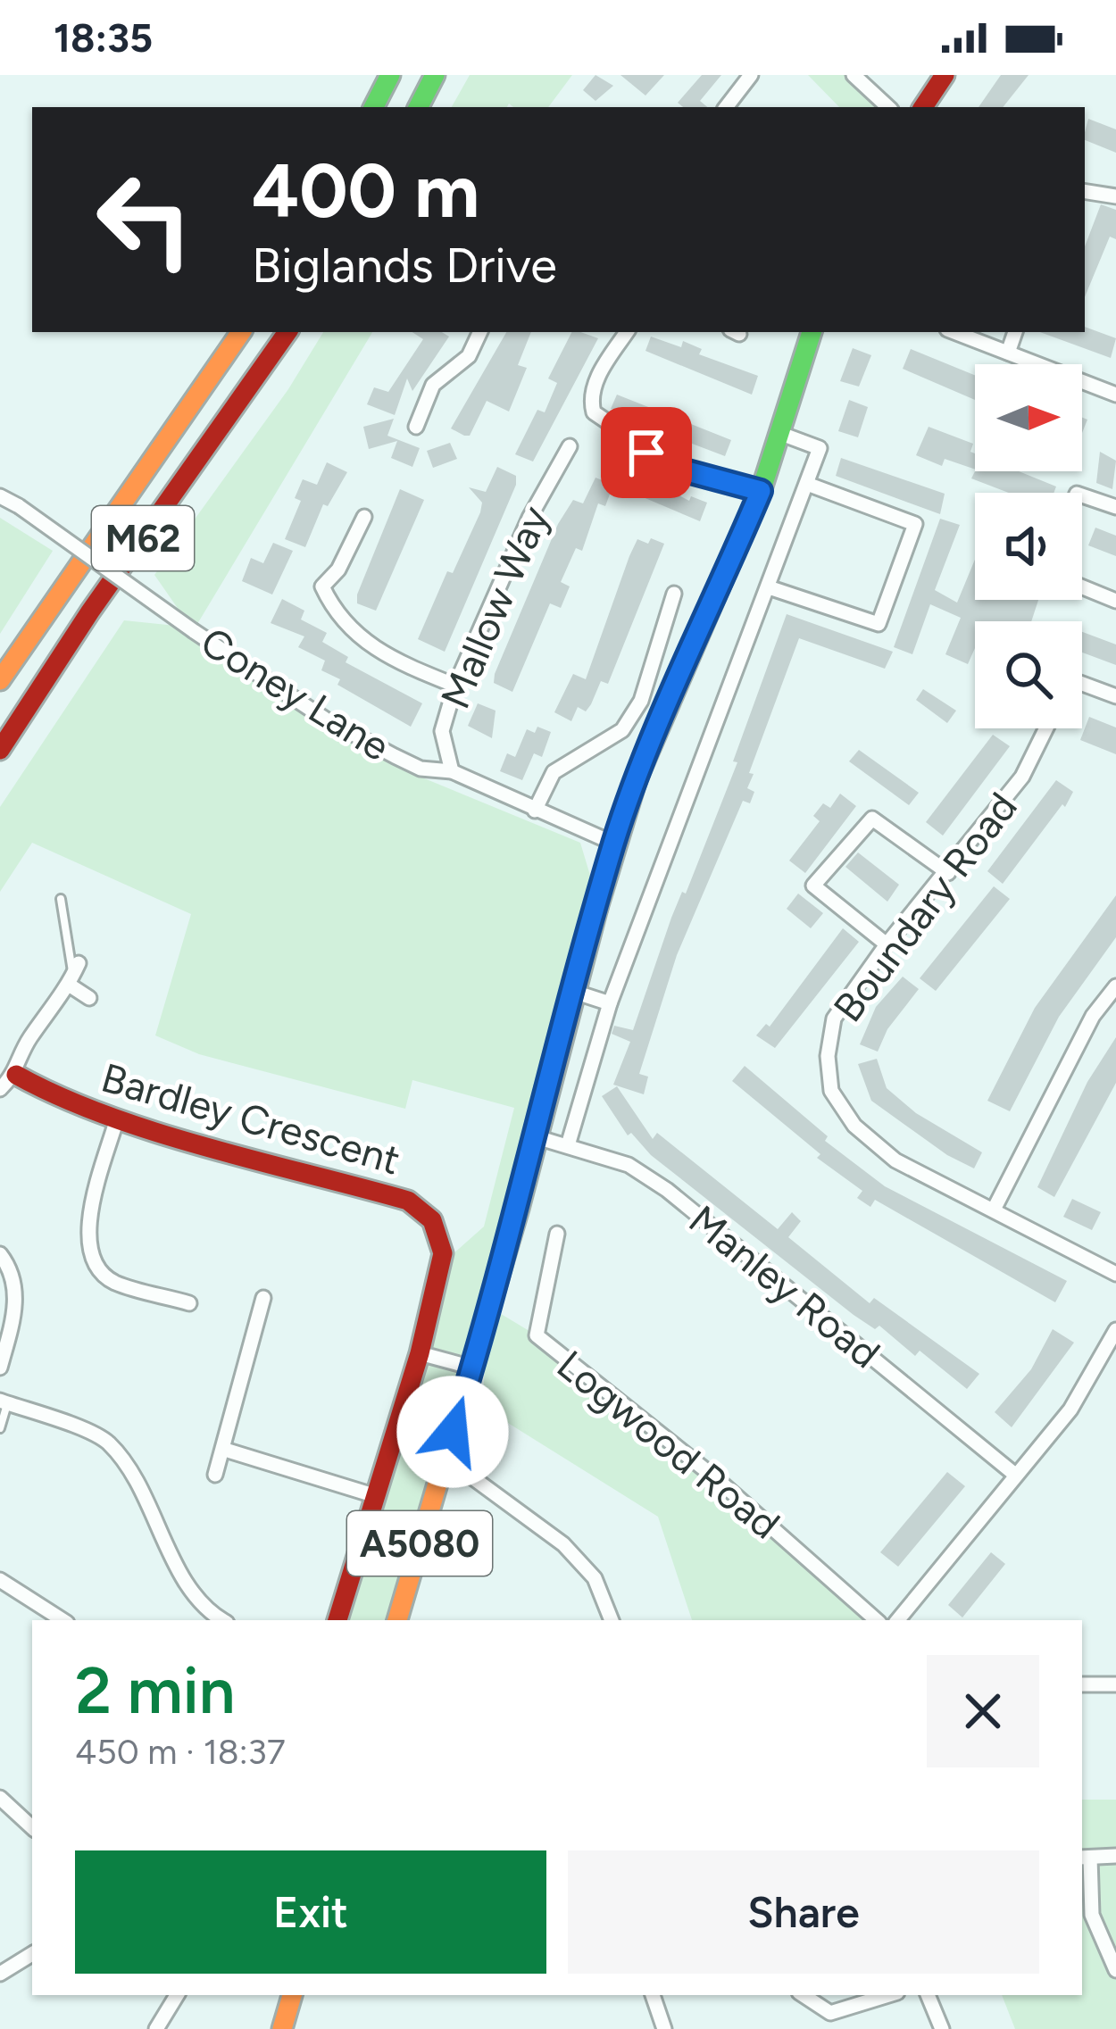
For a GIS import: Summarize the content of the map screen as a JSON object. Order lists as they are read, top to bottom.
{
  "streets": {
    "main road": ["M62", "Bardley Crescent", "A5080"],
    "street": [
      "Mallow Way",
      "Coney Lane",
      "Boundary Road",
      "Manley Road",
      "Logwood Road"
    ]
  },
  "crossings": [
    ["Mallow Way", "Coney Lane"],
    ["Coney Lane", "A5080"],
    ["Manley Road", "A5080"]
  ],
  "north": "right",
  "page": {
    "status": "18:35",
    "turn": ["400 m", "Biglands Drive"],
    "heading": ["2 min", "450 m · 18:37"],
    "buttons": ["Exit", "Share"]
  }
}
